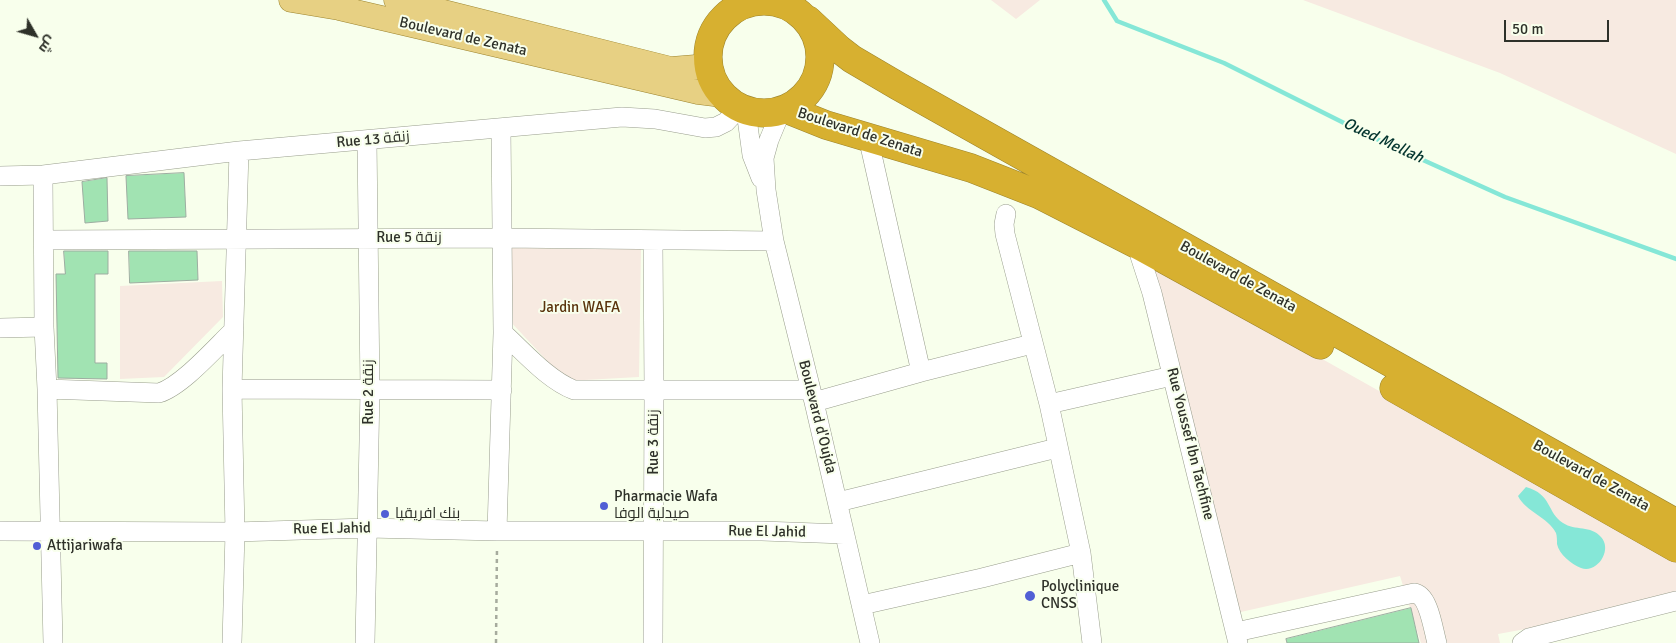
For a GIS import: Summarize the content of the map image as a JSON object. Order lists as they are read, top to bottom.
{
  "streets": {
    "highway": ["Boulevard de Zenata"],
    "street": [
      "Rue 13 زنقة",
      "Rue 5 زنقة",
      "Rue 2 زنقة",
      "Boulevard d'Oujda",
      "Rue 3 زنقة",
      "Rue Youssef Ibn Tachfine",
      "Rue El Jahid"
    ]
  },
  "crossings": [
    ["Boulevard de Zenata", "Rue 13 زنقة"],
    ["Boulevard de Zenata", "Boulevard d'Oujda"],
    ["Boulevard de Zenata", "Rue Youssef Ibn Tachfine"],
    ["Rue 13 زنقة", "Rue 2 زنقة"],
    ["Rue 13 زنقة", "Boulevard d'Oujda"],
    ["Rue 5 زنقة", "Rue 2 زنقة"],
    ["Rue 5 زنقة", "Boulevard d'Oujda"],
    ["Rue 5 زنقة", "Rue 3 زنقة"],
    ["Rue 2 زنقة", "Rue El Jahid"],
    ["Boulevard d'Oujda", "Rue El Jahid"],
    ["Rue 3 زنقة", "Rue El Jahid"]
  ],
  "water": ["Oued Mellah"],
  "parks": ["Jardin WAFA"],
  "places": [
    "Pharmacie Wafa صيدلية الوفا",
    "بنك افريقيا",
    "Attijariwafa",
    "Polyclinique CNSS"
  ],
  "scale_bar": "50 m",
  "north": "bottom right"
}
